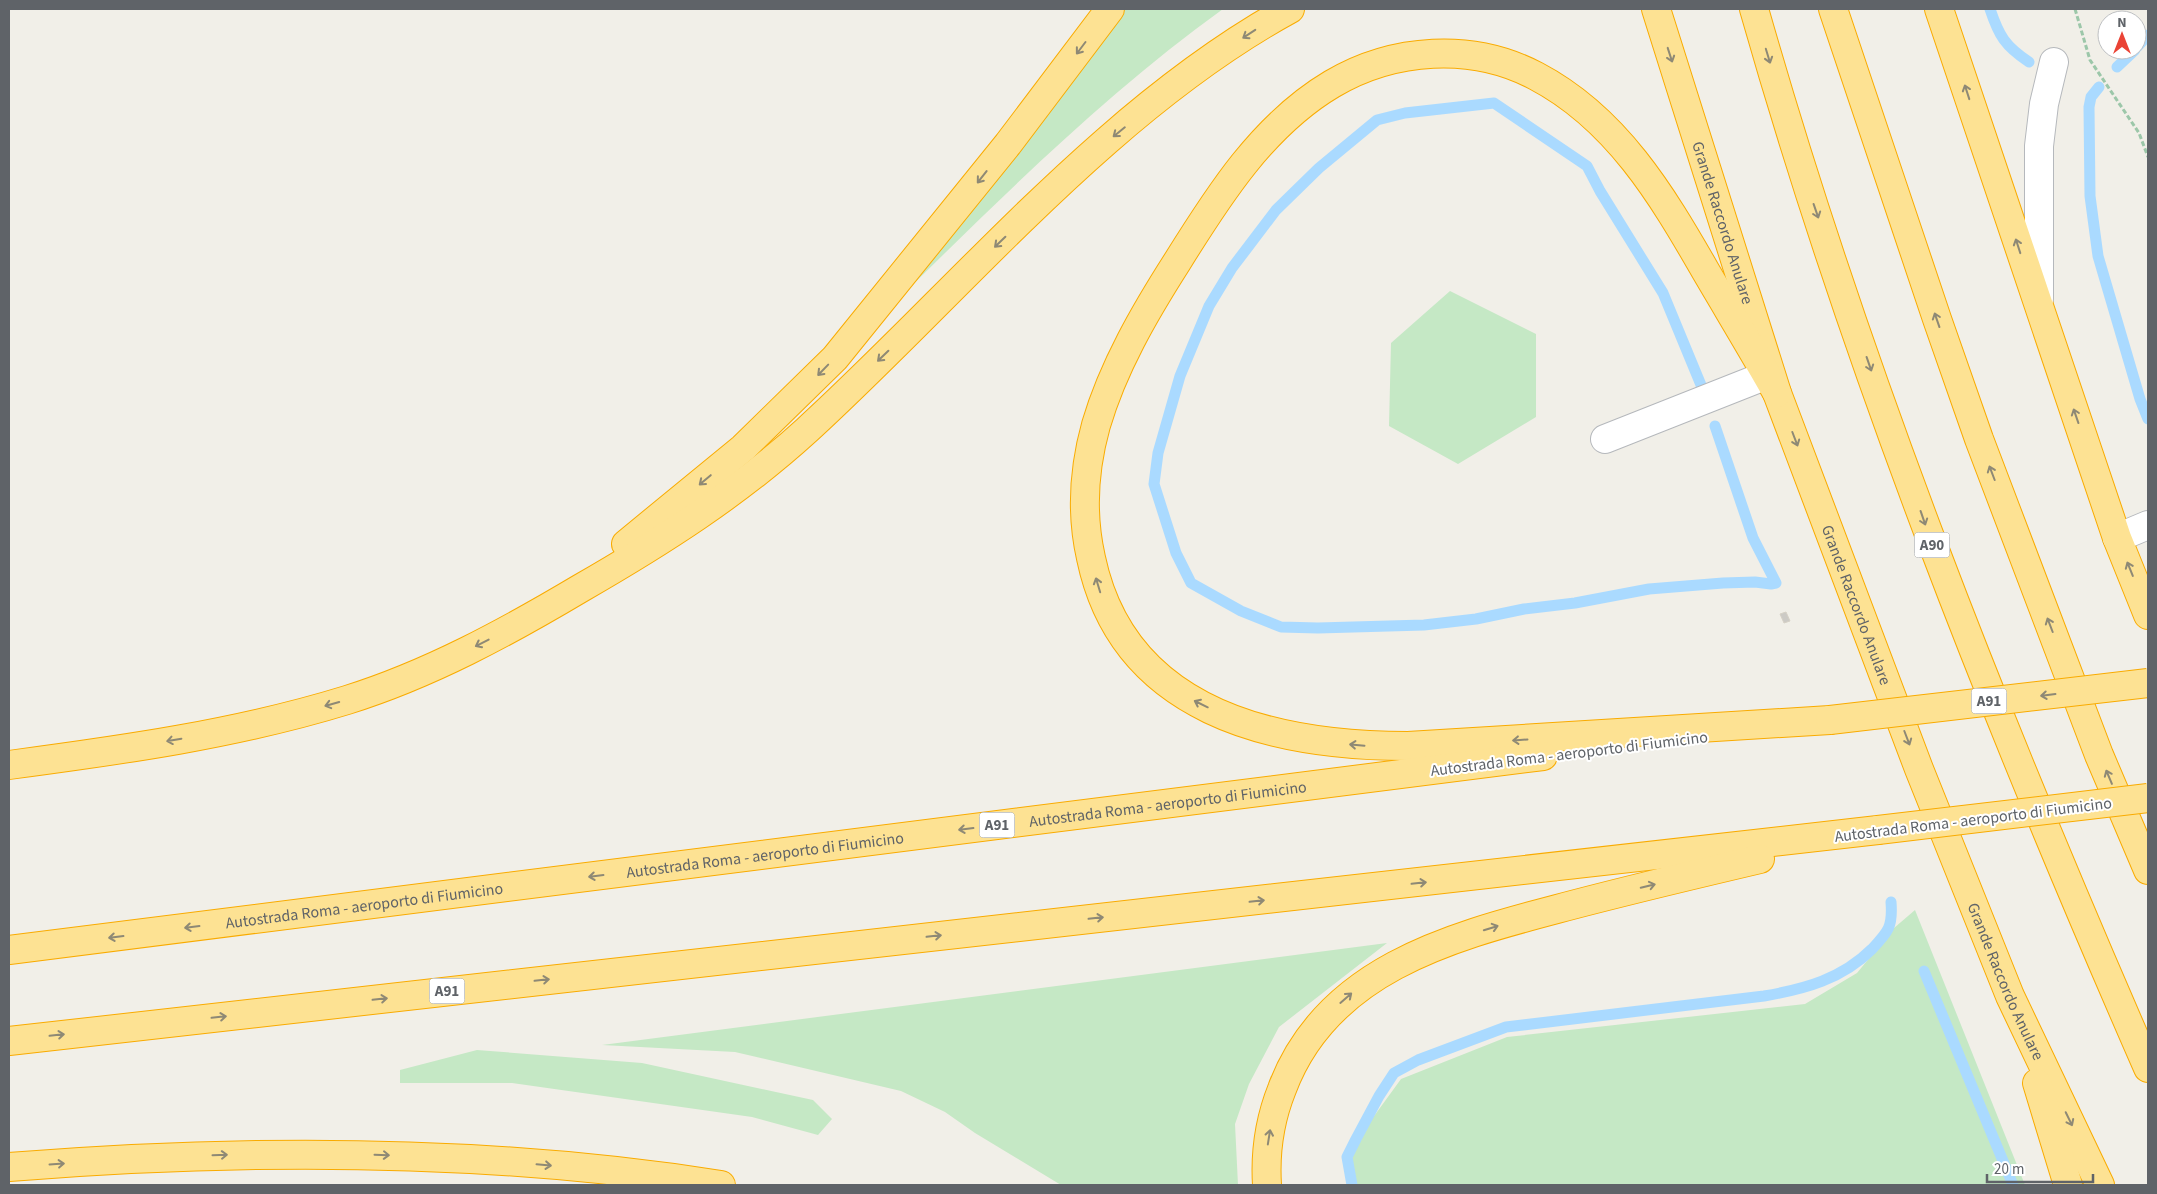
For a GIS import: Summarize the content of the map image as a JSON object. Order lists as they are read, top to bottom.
{
  "streets": {
    "highway": [
      "Grande Raccordo Anulare",
      "A90",
      "A91",
      "Autostrada Roma - aeroporto di Fiumicino"
    ]
  },
  "scale_bar": "20 m",
  "north": "top"
}
